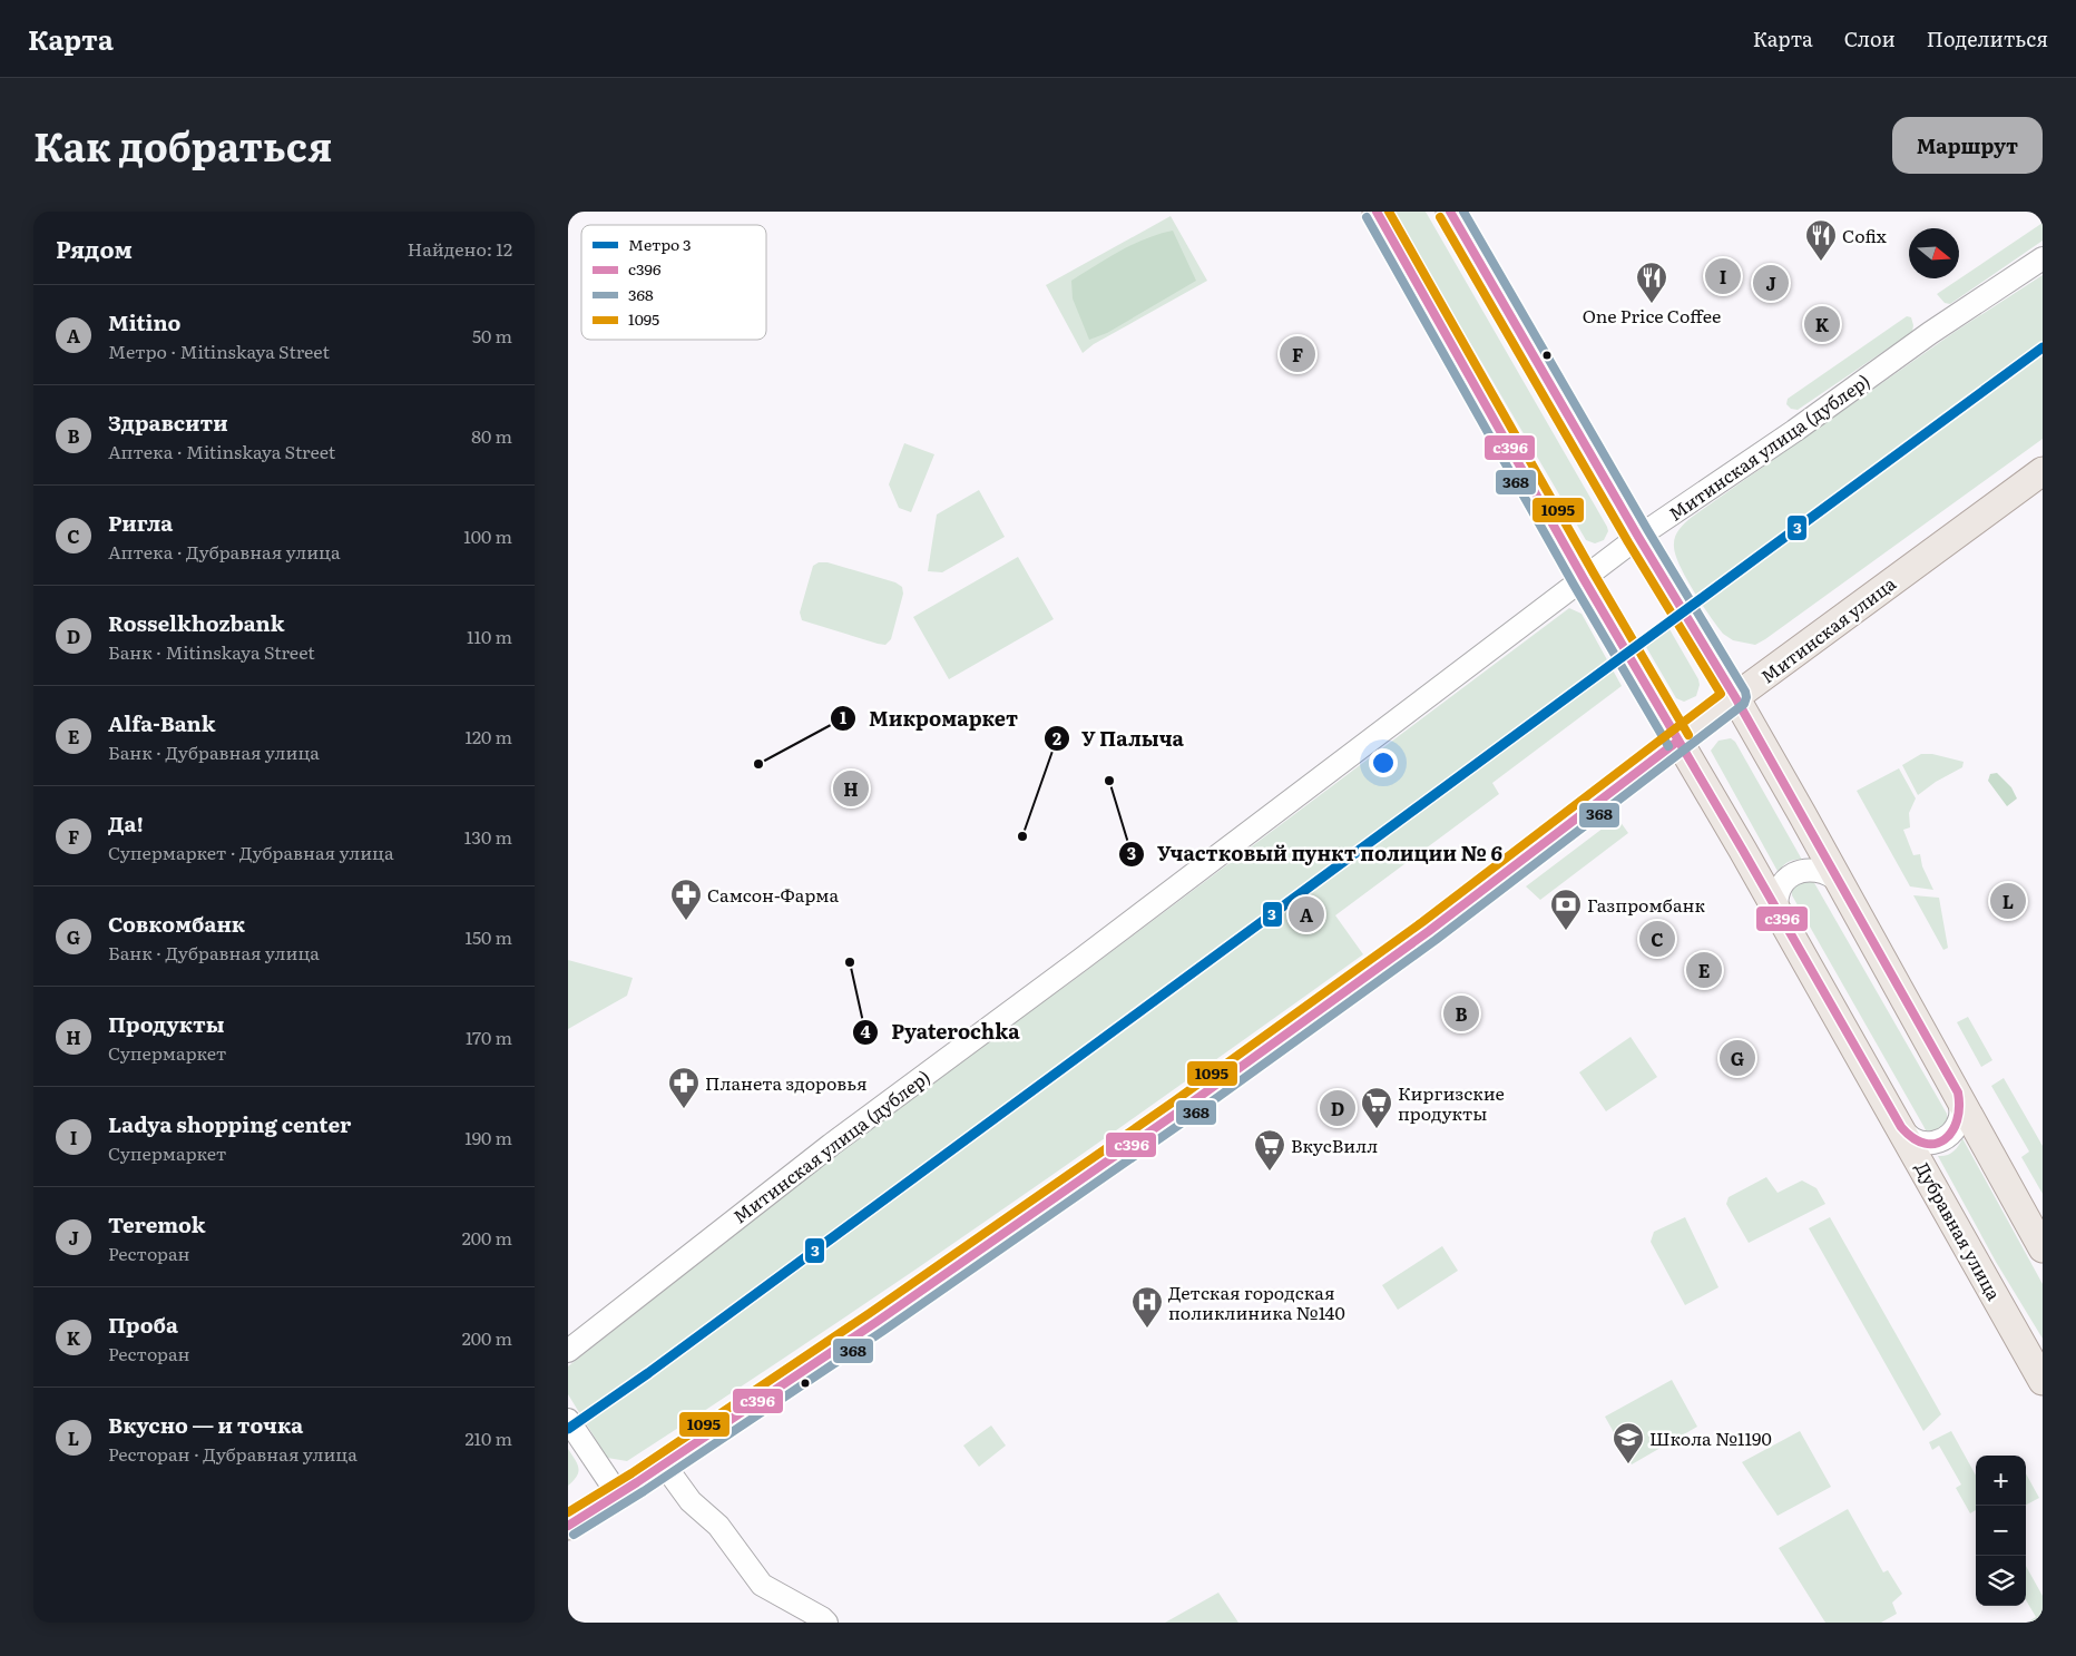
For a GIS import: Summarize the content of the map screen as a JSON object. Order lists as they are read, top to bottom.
{
  "streets": {
    "main road": ["Митинская улица", "Дубравная улица"],
    "street": ["Митинская улица (дублер)"]
  },
  "crossings": [
    ["Митинская улица (дублер)", "Дубравная улица"],
    ["Митинская улица", "Дубравная улица"]
  ],
  "places": {
    "restaurant": ["Cofix", "One Price Coffee"],
    "other": [
      "Микромаркет",
      "Участковый пункт полиции № 6",
      "У Палыча",
      "Pyaterochka"
    ],
    "pharmacy": ["Самсон-Фарма", "Планета здоровья"],
    "bank": ["Газпромбанк"],
    "supermarket": ["Киргизские продукты", "ВкусВилл"],
    "hospital": ["Детская городская поликлиника №140"],
    "school or university": ["Школа №1190"]
  },
  "lines": [
    "transit line с396",
    "transit line 368",
    "transit line 1095",
    "metro line 3"
  ],
  "legend": [
    "Метро 3",
    "с396",
    "368",
    "1095"
  ],
  "north": "right",
  "page": {
    "header": "Карта",
    "nav": ["Карта", "Слои", "Поделиться"],
    "title": "Как добраться",
    "buttons": "Маршрут",
    "heading": ["Рядом", "Найдено: 12"],
    "pins": [
      "I",
      "J",
      "K",
      "F",
      "H",
      "L",
      "A",
      "C",
      "E",
      "B",
      "G",
      "D"
    ],
    "list": [
      {
        "mark": "A",
        "name": "Mitino",
        "note": "Метро · Mitinskaya Street",
        "value": "50 m"
      },
      {
        "mark": "B",
        "name": "Здравсити",
        "note": "Аптека · Mitinskaya Street",
        "value": "80 m"
      },
      {
        "mark": "C",
        "name": "Ригла",
        "note": "Аптека · Дубравная улица",
        "value": "100 m"
      },
      {
        "mark": "D",
        "name": "Rosselkhozbank",
        "note": "Банк · Mitinskaya Street",
        "value": "110 m"
      },
      {
        "mark": "E",
        "name": "Alfa-Bank",
        "note": "Банк · Дубравная улица",
        "value": "120 m"
      },
      {
        "mark": "F",
        "name": "Да!",
        "note": "Супермаркет · Дубравная улица",
        "value": "130 m"
      },
      {
        "mark": "G",
        "name": "Совкомбанк",
        "note": "Банк · Дубравная улица",
        "value": "150 m"
      },
      {
        "mark": "H",
        "name": "Продукты",
        "note": "Супермаркет",
        "value": "170 m"
      },
      {
        "mark": "I",
        "name": "Ladya shopping center",
        "note": "Супермаркет",
        "value": "190 m"
      },
      {
        "mark": "J",
        "name": "Teremok",
        "note": "Ресторан",
        "value": "200 m"
      },
      {
        "mark": "K",
        "name": "Проба",
        "note": "Ресторан",
        "value": "200 m"
      },
      {
        "mark": "L",
        "name": "Вкусно — и точка",
        "note": "Ресторан · Дубравная улица",
        "value": "210 m"
      }
    ],
    "map_buttons": ["+", "−"]
  }
}
